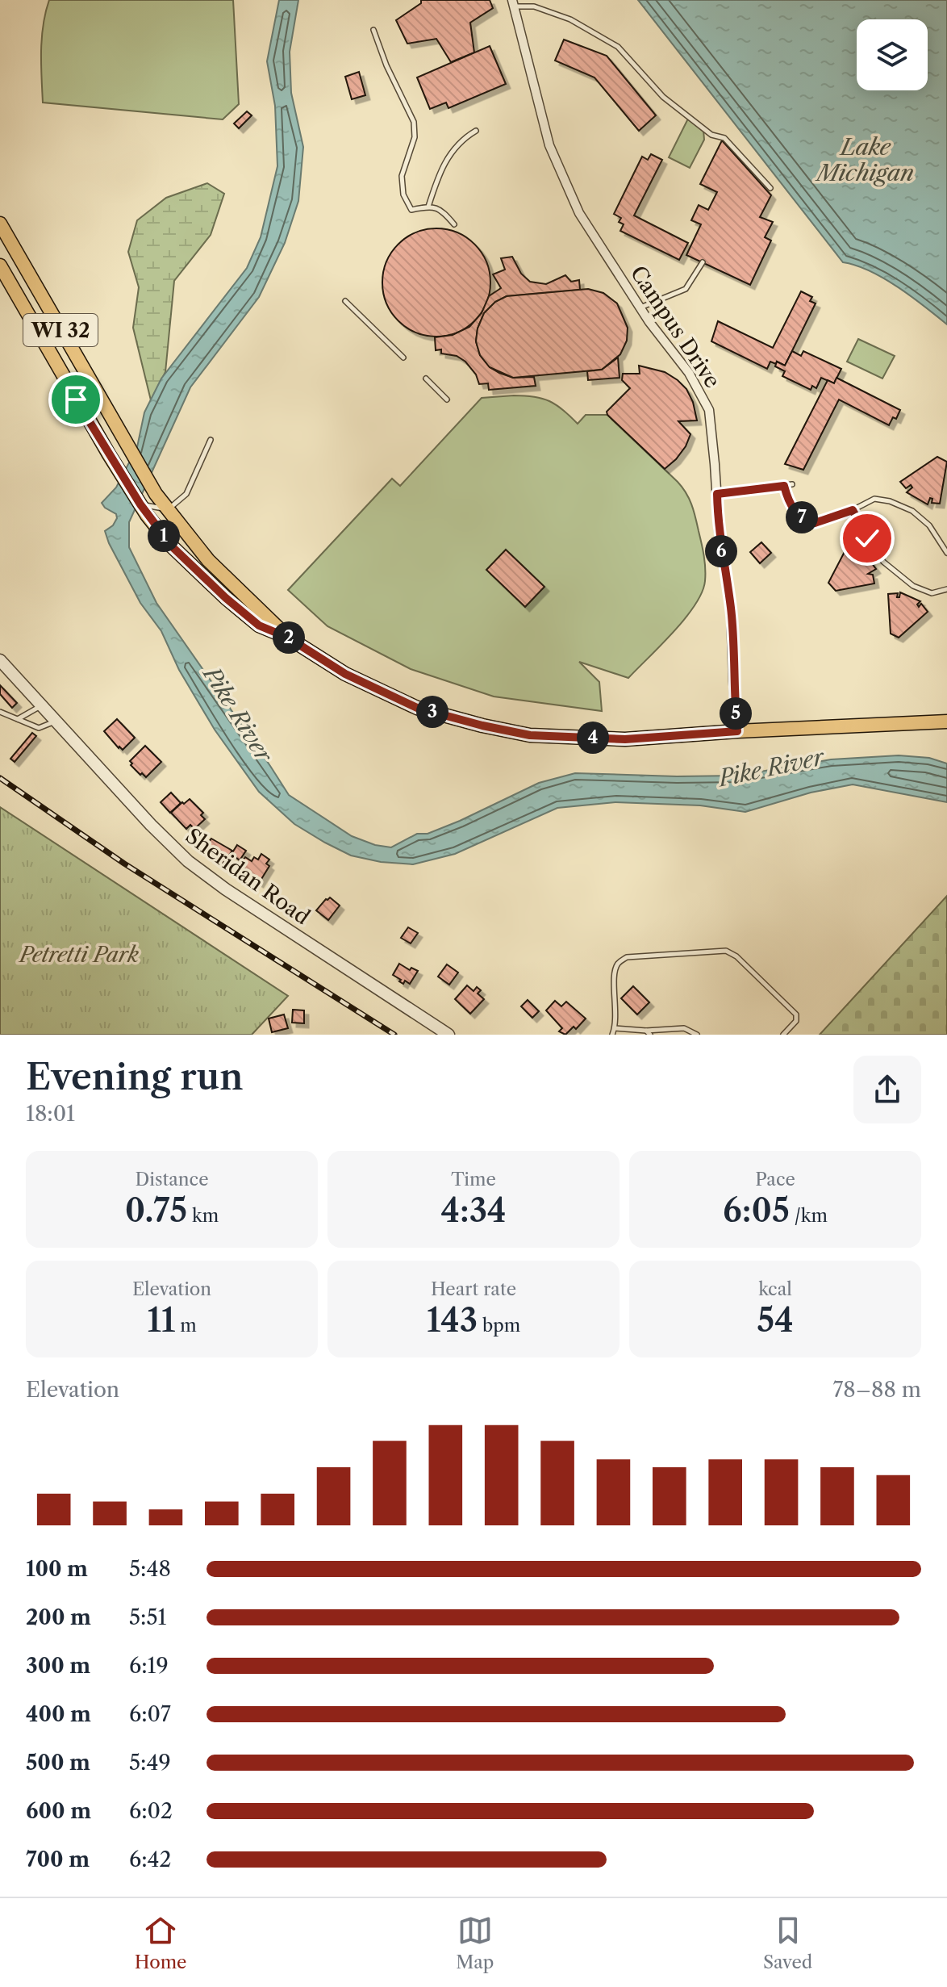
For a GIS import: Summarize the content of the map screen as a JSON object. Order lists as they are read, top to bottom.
{
  "streets": {
    "main road": ["WI 32"],
    "street": ["Campus Drive", "Sheridan Road"]
  },
  "crossings": [
    ["Campus Drive", "WI 32"]
  ],
  "water": ["Lake Michigan", "Pike River"],
  "parks": ["Petretti Park"],
  "page": {
    "pins": [
      "7",
      "1",
      "6",
      "2",
      "3",
      "5",
      "4"
    ],
    "heading": ["Evening run", "18:01"],
    "stats": [
      ["Distance", "0.75 km"],
      ["Time", "4:34"],
      ["Pace", "6:05 /km"],
      ["Elevation", "11 m"],
      ["Heart rate", "143 bpm"],
      ["kcal", "54"]
    ],
    "chart": ["Elevation", "78–88 m"],
    "list": [
      {
        "name": "100 m",
        "note": "5:48"
      },
      {
        "name": "200 m",
        "note": "5:51"
      },
      {
        "name": "300 m",
        "note": "6:19"
      },
      {
        "name": "400 m",
        "note": "6:07"
      },
      {
        "name": "500 m",
        "note": "5:49"
      },
      {
        "name": "600 m",
        "note": "6:02"
      },
      {
        "name": "700 m",
        "note": "6:42"
      }
    ],
    "tabs": ["Home", "Map", "Saved"]
  }
}
